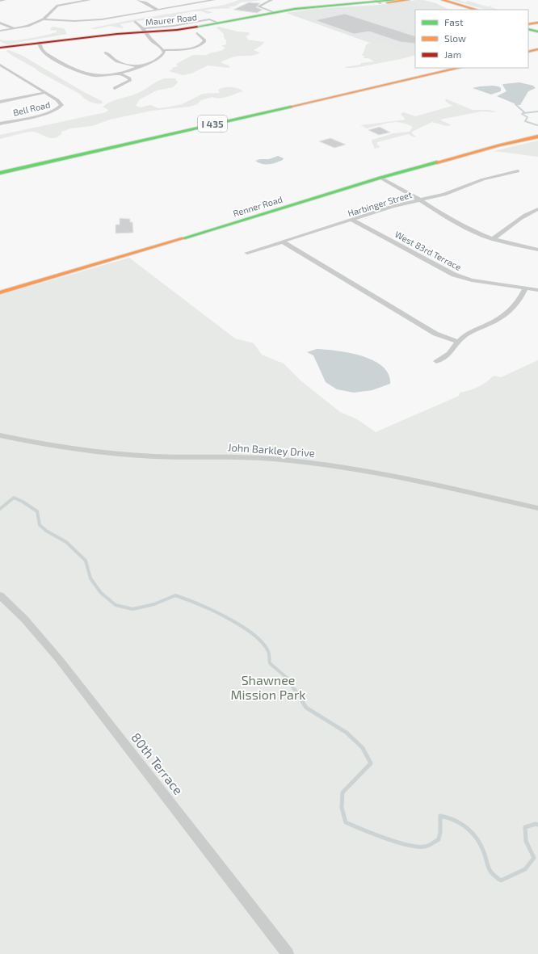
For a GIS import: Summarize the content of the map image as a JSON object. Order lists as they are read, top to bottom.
{
  "streets": {
    "main road": ["Maurer Road", "I 435", "Renner Road"],
    "street": [
      "Bell Road",
      "Harbinger Street",
      "West 83rd Terrace",
      "John Barkley Drive",
      "80th Terrace"
    ]
  },
  "crossings": [
    ["Harbinger Street", "West 83rd Terrace"]
  ],
  "parks": ["Shawnee Mission Park"],
  "legend": ["Fast", "Slow", "Jam"]
}
